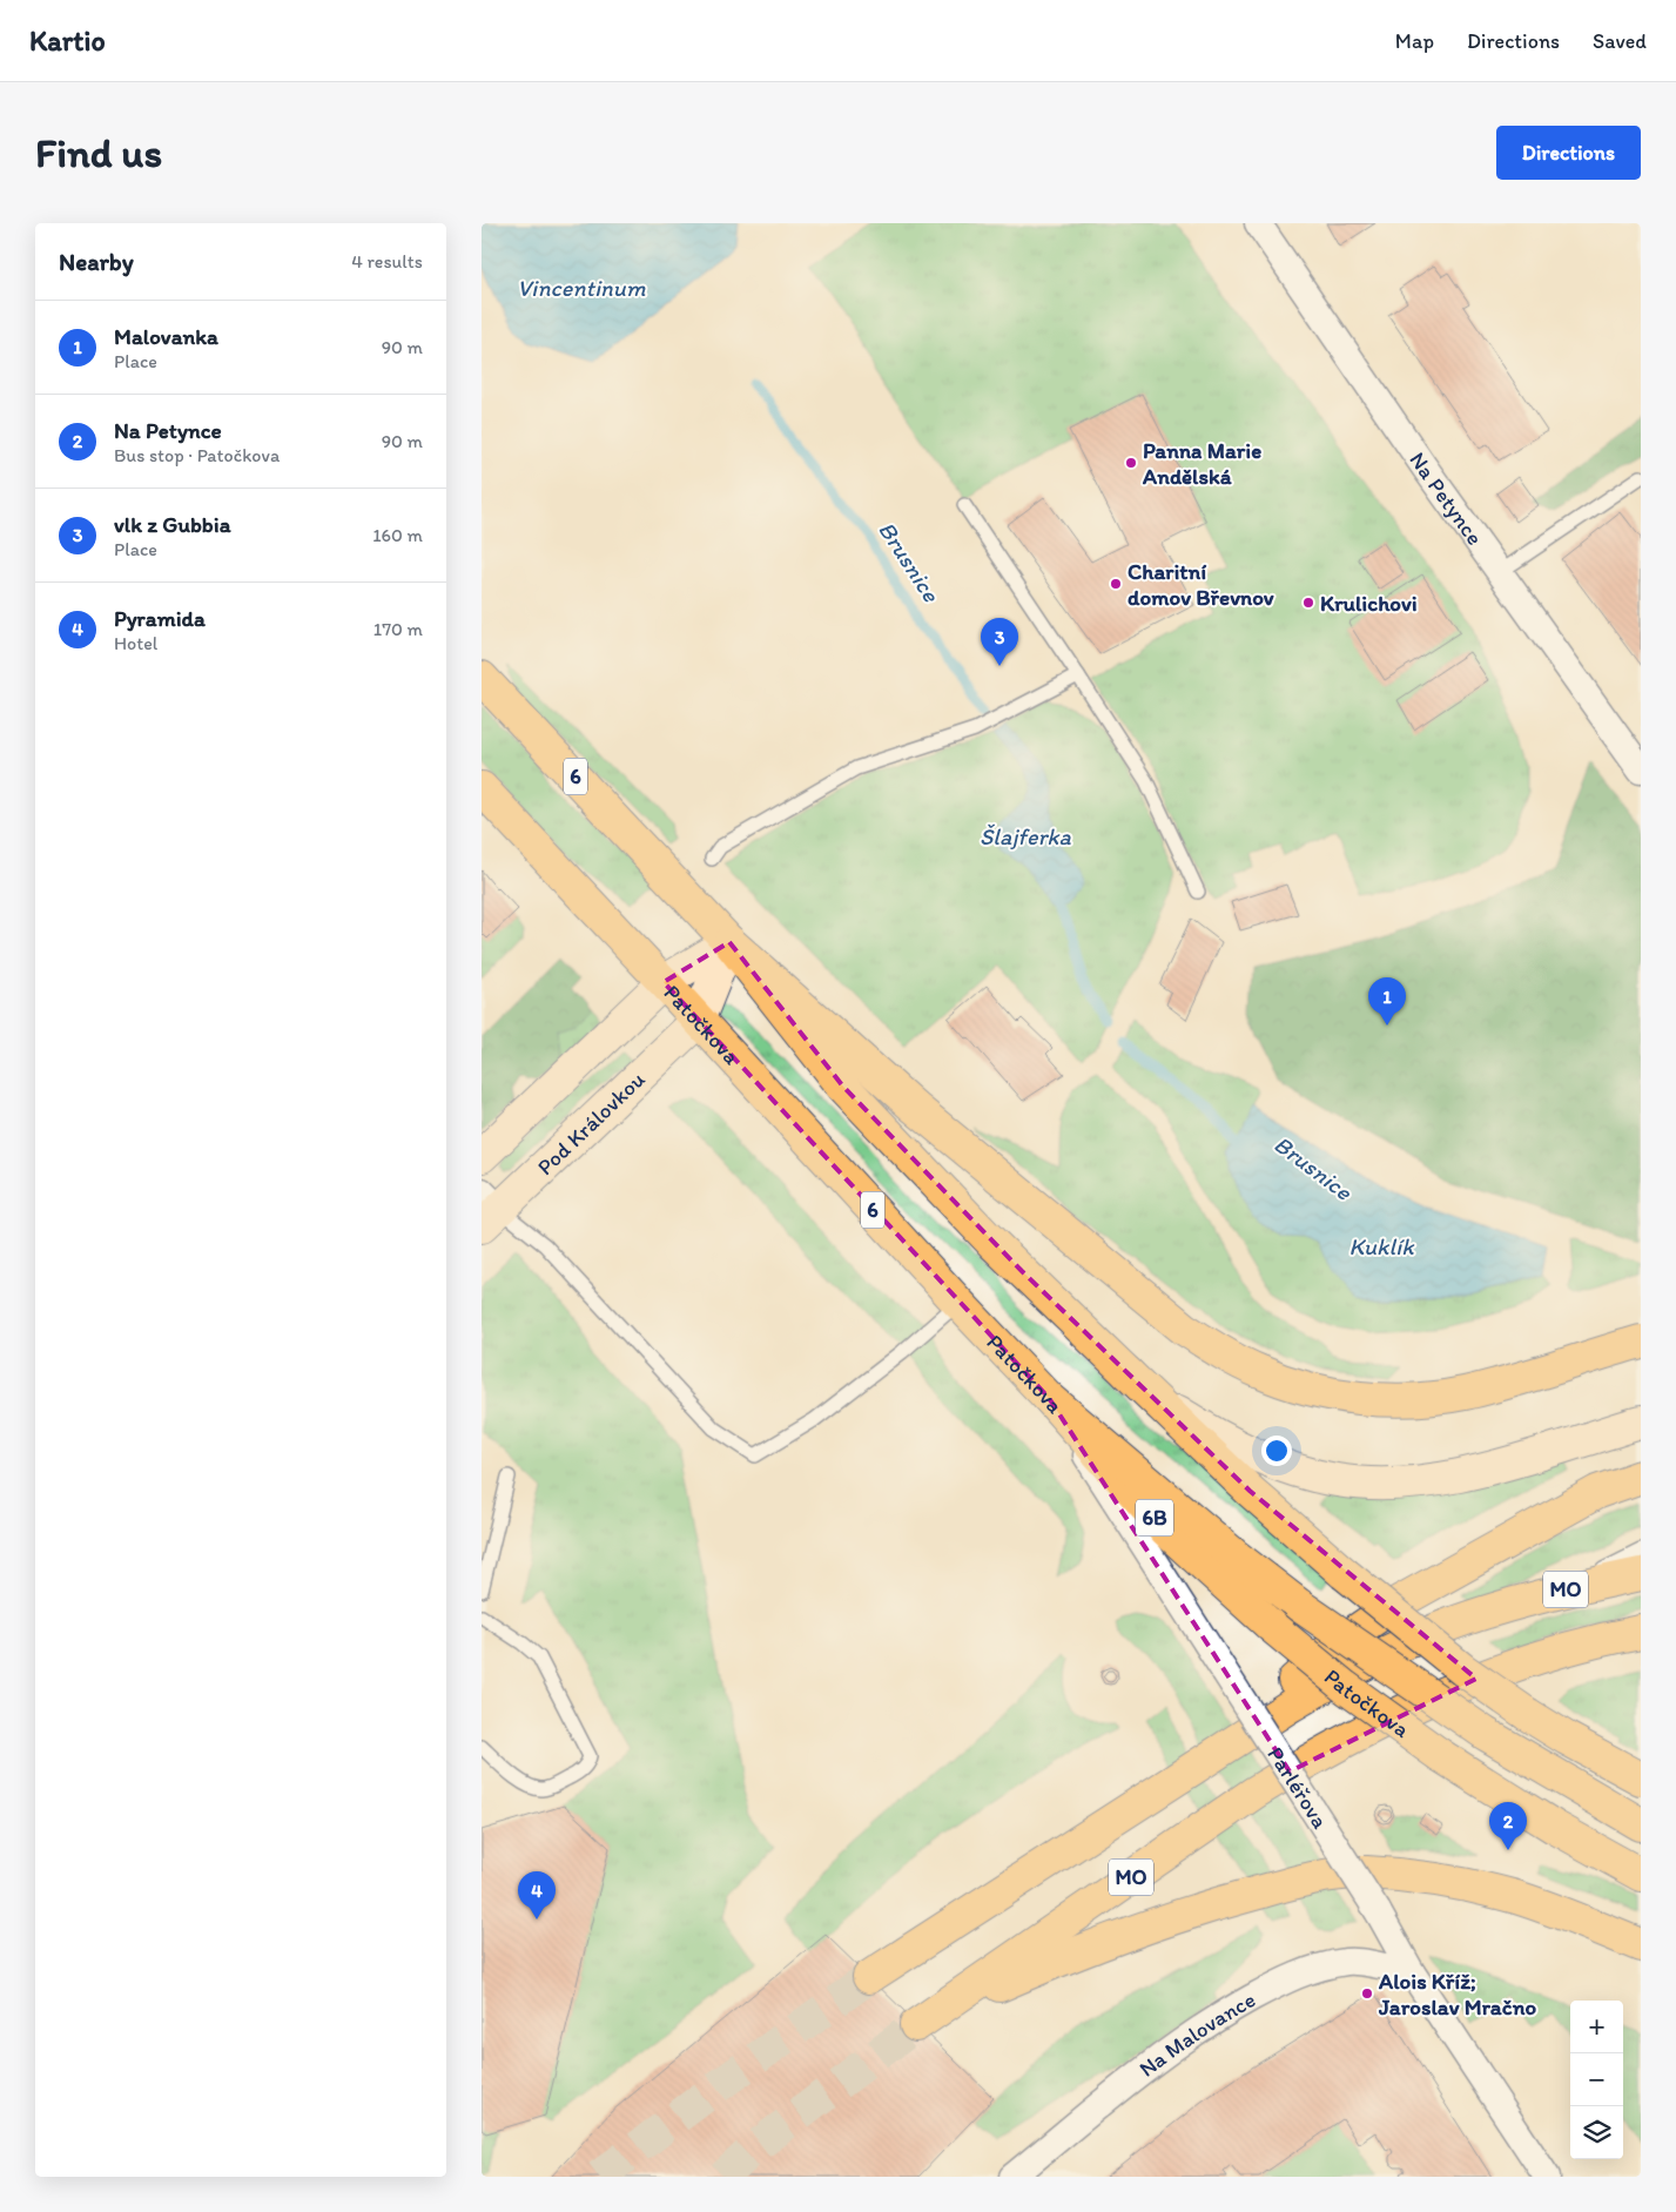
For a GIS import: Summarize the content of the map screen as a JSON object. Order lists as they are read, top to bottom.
{
  "streets": {
    "main road": [
      "6",
      "Patočkova",
      "Pod Královkou",
      "6B",
      "MO"
    ],
    "street": ["Na Petynce", "Parléřova", "Na Malovance"]
  },
  "crossings": [
    ["Patočkova", "Pod Královkou"],
    ["Patočkova", "Parléřova"],
    ["Parléřova", "Na Malovance"]
  ],
  "water": [
    "Vincentinum",
    "Brusnice",
    "Šlajferka",
    "Kuklík"
  ],
  "places": [
    "Panna Marie Andělská",
    "Charitní domov Břevnov",
    "Krulichovi",
    "Alois Kříž; Jaroslav Mračno"
  ],
  "page": {
    "header": "Kartio",
    "nav": ["Map", "Directions", "Saved"],
    "buttons": "Directions",
    "title": "Find us",
    "heading": ["Nearby", "4 results"],
    "list": [
      {
        "mark": "1",
        "name": "Malovanka",
        "note": "Place",
        "value": "90 m"
      },
      {
        "mark": "2",
        "name": "Na Petynce",
        "note": "Bus stop · Patočkova",
        "value": "90 m"
      },
      {
        "mark": "3",
        "name": "vlk z Gubbia",
        "note": "Place",
        "value": "160 m"
      },
      {
        "mark": "4",
        "name": "Pyramida",
        "note": "Hotel",
        "value": "170 m"
      }
    ],
    "pins": [
      "3",
      "1",
      "2",
      "4"
    ],
    "map_buttons": ["+", "−"]
  }
}
